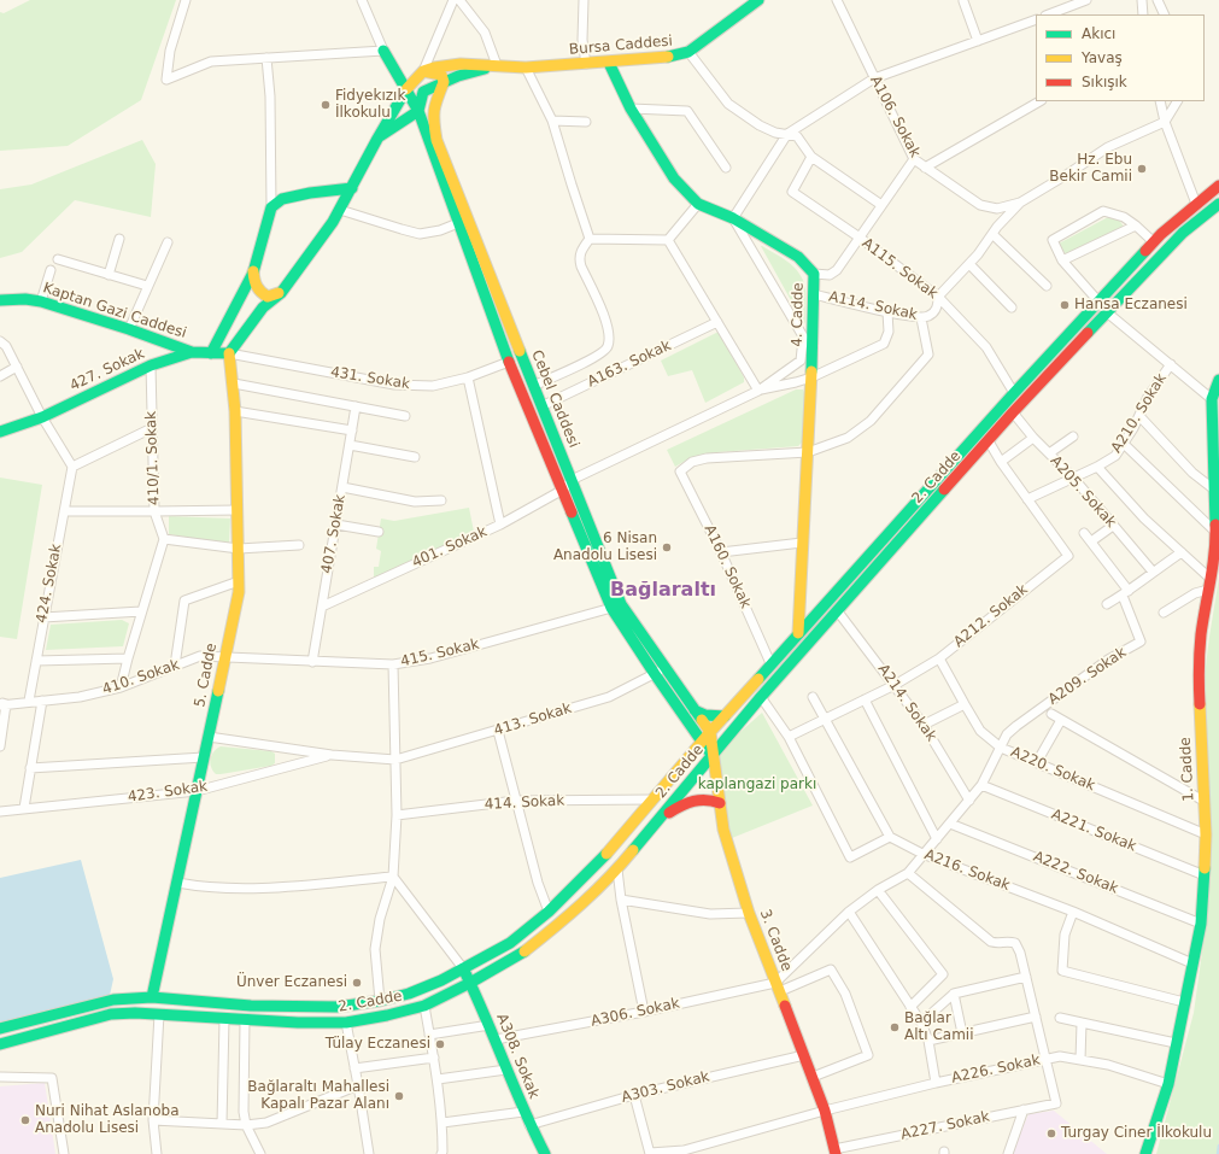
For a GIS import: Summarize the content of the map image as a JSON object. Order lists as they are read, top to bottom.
{
  "streets": {
    "main road": [
      "Bursa Caddesi",
      "Kaptan Gazi Caddesi",
      "4. Cadde",
      "427. Sokak",
      "Cebel Caddesi",
      "2. Cadde",
      "5. Cadde",
      "1. Cadde",
      "3. Cadde",
      "A308. Sokak"
    ],
    "street": [
      "A106. Sokak",
      "A115. Sokak",
      "A114. Sokak",
      "A163. Sokak",
      "431. Sokak",
      "A210. Sokak",
      "410/1. Sokak",
      "A205. Sokak",
      "407. Sokak",
      "401. Sokak",
      "A160. Sokak",
      "424. Sokak",
      "A212. Sokak",
      "415. Sokak",
      "A209. Sokak",
      "410. Sokak",
      "A214. Sokak",
      "413. Sokak",
      "A220. Sokak",
      "423. Sokak",
      "414. Sokak",
      "A221. Sokak",
      "A216. Sokak",
      "A222. Sokak",
      "A306. Sokak",
      "A226. Sokak",
      "A303. Sokak",
      "A227. Sokak"
    ]
  },
  "crossings": [
    ["Bursa Caddesi", "4. Cadde"],
    ["A106. Sokak", "A114. Sokak"],
    ["A115. Sokak", "A114. Sokak"],
    ["A115. Sokak", "2. Cadde"],
    ["A114. Sokak", "4. Cadde"],
    ["Kaptan Gazi Caddesi", "427. Sokak"],
    ["4. Cadde", "2. Cadde"],
    ["4. Cadde", "A160. Sokak"],
    ["A163. Sokak", "Cebel Caddesi"],
    ["427. Sokak", "431. Sokak"],
    ["427. Sokak", "410/1. Sokak"],
    ["427. Sokak", "5. Cadde"],
    ["431. Sokak", "Cebel Caddesi"],
    ["431. Sokak", "5. Cadde"],
    ["Cebel Caddesi", "2. Cadde"],
    ["Cebel Caddesi", "401. Sokak"],
    ["Cebel Caddesi", "415. Sokak"],
    ["Cebel Caddesi", "413. Sokak"],
    ["Cebel Caddesi", "3. Cadde"],
    ["A210. Sokak", "A205. Sokak"],
    ["A210. Sokak", "A212. Sokak"],
    ["2. Cadde", "A205. Sokak"],
    ["2. Cadde", "A160. Sokak"],
    ["2. Cadde", "A212. Sokak"],
    ["2. Cadde", "5. Cadde"],
    ["2. Cadde", "A214. Sokak"],
    ["2. Cadde", "414. Sokak"],
    ["2. Cadde", "3. Cadde"],
    ["2. Cadde", "A308. Sokak"],
    ["407. Sokak", "401. Sokak"],
    ["407. Sokak", "415. Sokak"],
    ["424. Sokak", "410. Sokak"],
    ["A212. Sokak", "A214. Sokak"],
    ["A212. Sokak", "A220. Sokak"],
    ["415. Sokak", "5. Cadde"],
    ["415. Sokak", "410. Sokak"],
    ["5. Cadde", "410. Sokak"],
    ["5. Cadde", "423. Sokak"],
    ["A209. Sokak", "A220. Sokak"],
    ["A220. Sokak", "1. Cadde"],
    ["1. Cadde", "A221. Sokak"],
    ["1. Cadde", "A216. Sokak"],
    ["1. Cadde", "A222. Sokak"],
    ["1. Cadde", "A226. Sokak"],
    ["3. Cadde", "A306. Sokak"],
    ["3. Cadde", "A226. Sokak"],
    ["3. Cadde", "A303. Sokak"],
    ["3. Cadde", "A227. Sokak"],
    ["A306. Sokak", "A308. Sokak"],
    ["A308. Sokak", "A303. Sokak"],
    ["A226. Sokak", "A227. Sokak"]
  ],
  "districts": ["Bağlaraltı"],
  "parks": ["kaplangazi parkı"],
  "places": [
    "Fidyekızık İlkokulu",
    "Hz. Ebu Bekir Camii",
    "Hansa Eczanesi",
    "6 Nisan Anadolu Lisesi",
    "Ünver Eczanesi",
    "Bağlar Altı Camii",
    "Tülay Eczanesi",
    "Bağlaraltı Mahallesi Kapalı Pazar Alanı",
    "Nuri Nihat Aslanoba Anadolu Lisesi",
    "Turgay Ciner İlkokulu"
  ],
  "legend": ["Akıcı", "Yavaş", "Sıkışık"]
}
